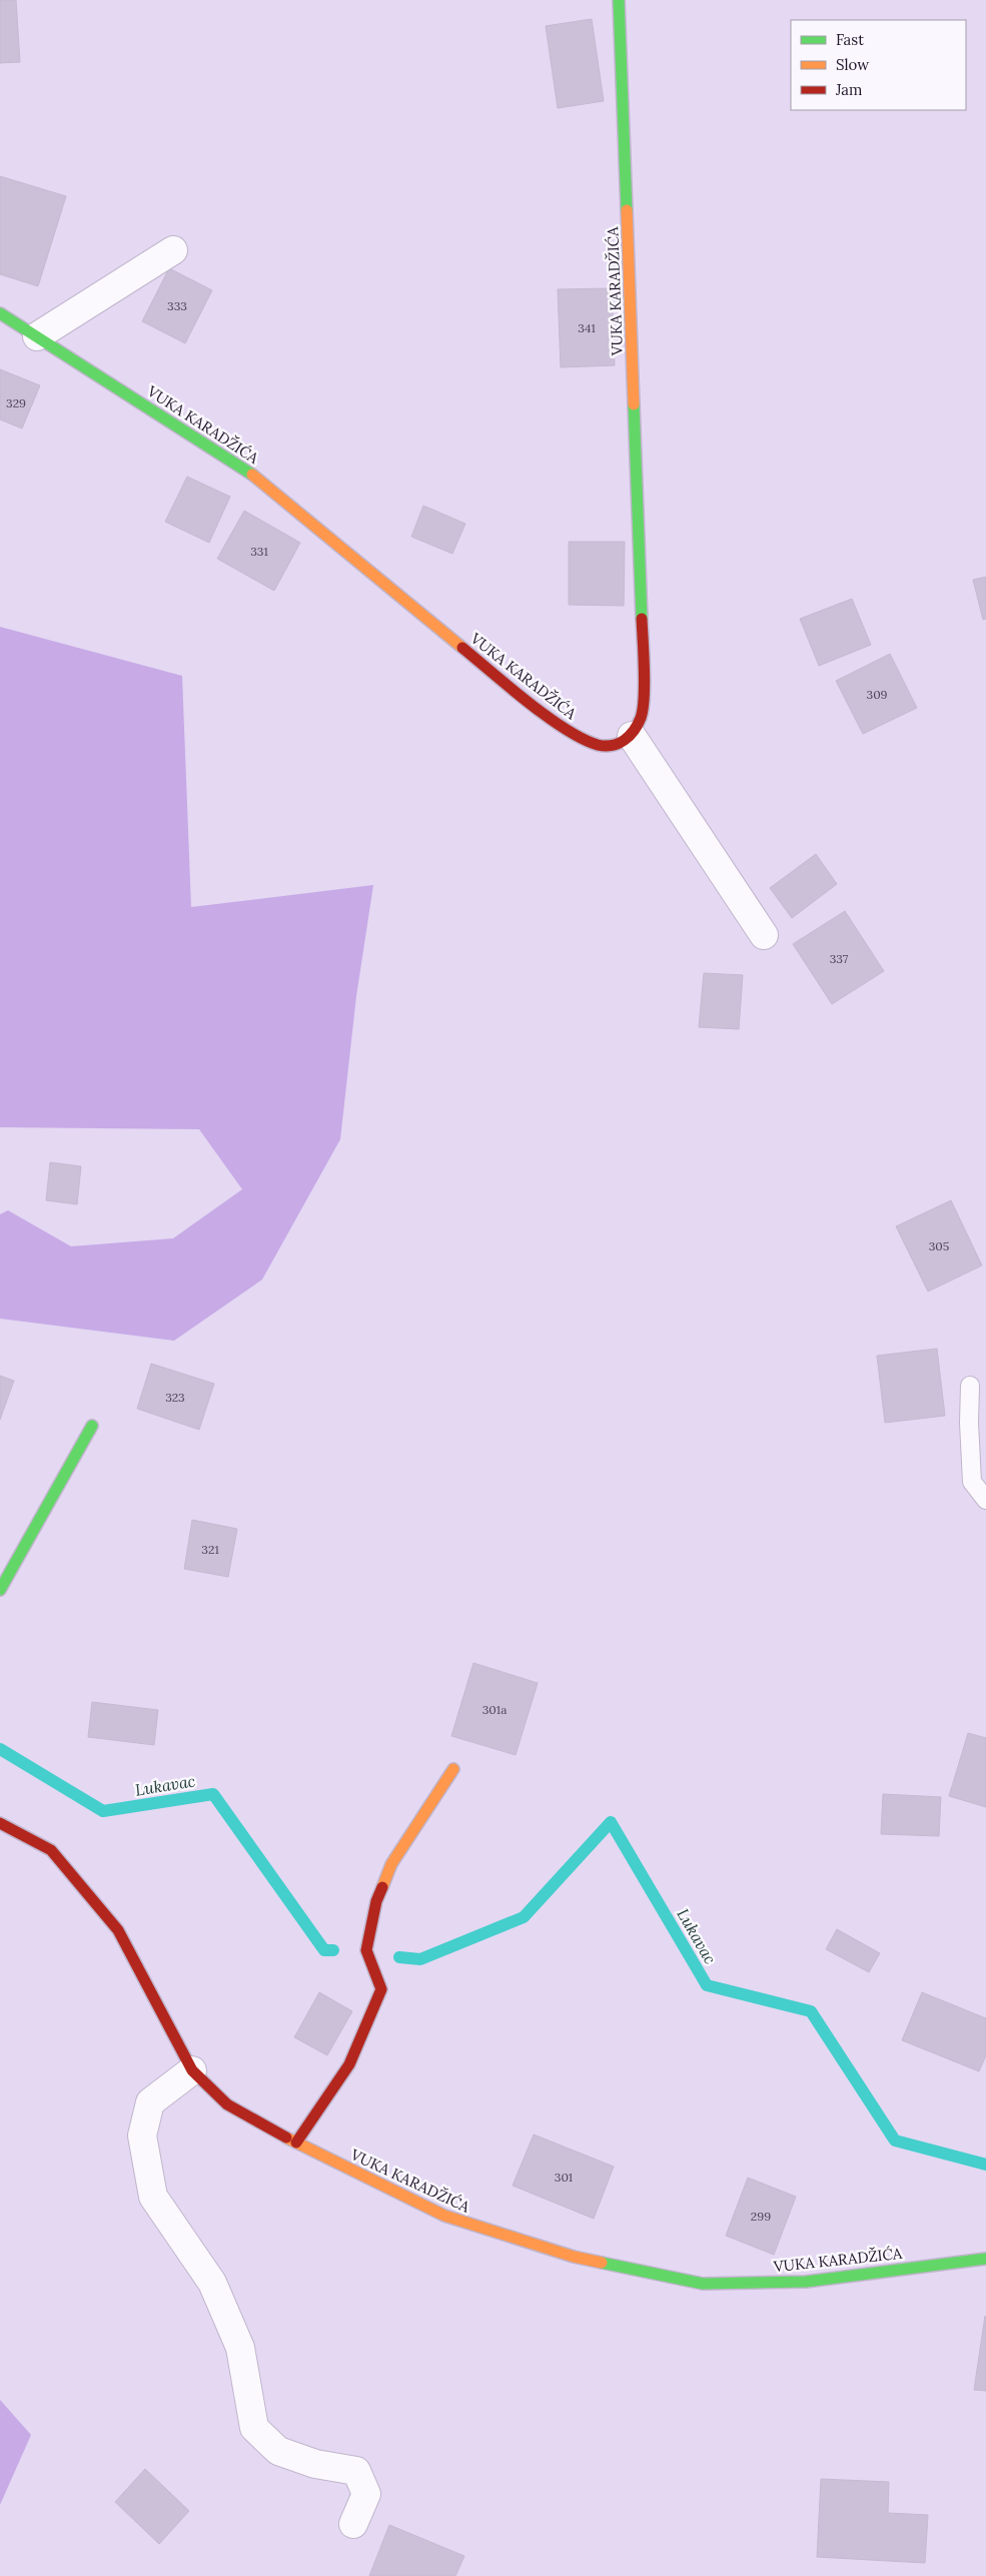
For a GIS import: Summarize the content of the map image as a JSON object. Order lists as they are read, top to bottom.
{
  "streets": {
    "street": ["VUKA KARADŽIĆA"]
  },
  "water": ["Lukavac"],
  "house_numbers": [
    "333",
    "341",
    "329",
    "331",
    "309",
    "337",
    "305",
    "323",
    "321",
    "301a",
    "301",
    "299"
  ],
  "legend": ["Fast", "Slow", "Jam"]
}
